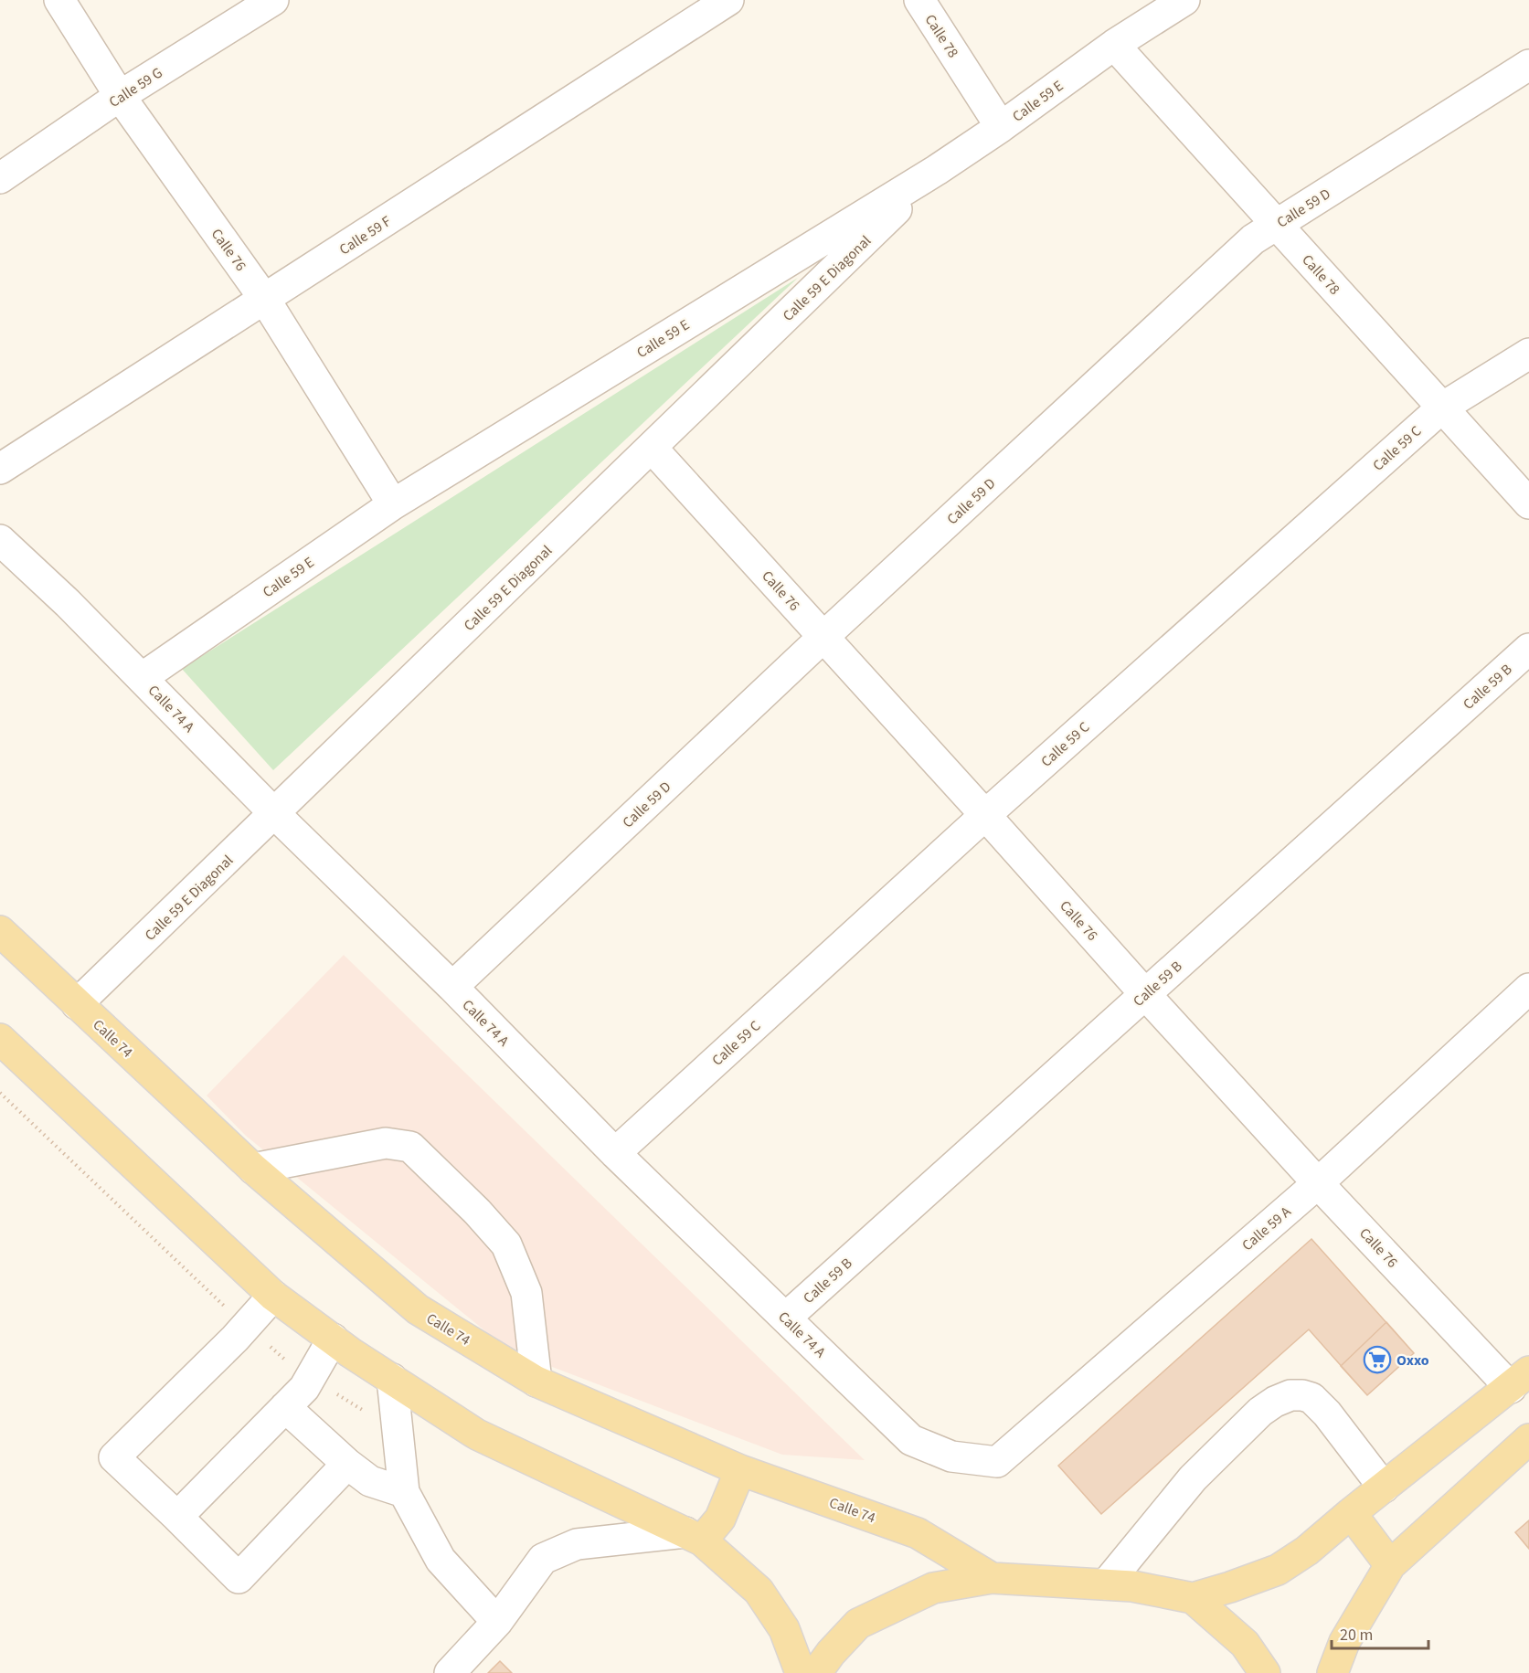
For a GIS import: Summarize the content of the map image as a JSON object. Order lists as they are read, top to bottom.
{
  "streets": {
    "main road": ["Calle 74"],
    "street": [
      "Calle 78",
      "Calle 59 G",
      "Calle 59 E",
      "Calle 59 D",
      "Calle 59 F",
      "Calle 76",
      "Calle 59 E Diagonal",
      "Calle 59 C",
      "Calle 59 B",
      "Calle 74 A",
      "Calle 59 A"
    ]
  },
  "crossings": [
    ["Calle 78", "Calle 59 E"],
    ["Calle 78", "Calle 59 D"],
    ["Calle 78", "Calle 59 C"],
    ["Calle 59 G", "Calle 76"],
    ["Calle 59 E", "Calle 76"],
    ["Calle 59 E", "Calle 59 E Diagonal"],
    ["Calle 59 E", "Calle 74 A"],
    ["Calle 59 D", "Calle 76"],
    ["Calle 59 D", "Calle 74 A"],
    ["Calle 59 F", "Calle 76"],
    ["Calle 76", "Calle 59 E Diagonal"],
    ["Calle 76", "Calle 59 C"],
    ["Calle 76", "Calle 59 B"],
    ["Calle 76", "Calle 59 A"],
    ["Calle 59 E Diagonal", "Calle 74 A"],
    ["Calle 59 E Diagonal", "Calle 74"],
    ["Calle 59 C", "Calle 74 A"],
    ["Calle 59 B", "Calle 74 A"],
    ["Calle 74 A", "Calle 59 A"]
  ],
  "places": {
    "supermarket": ["Oxxo"]
  },
  "scale_bar": "20 m"
}
